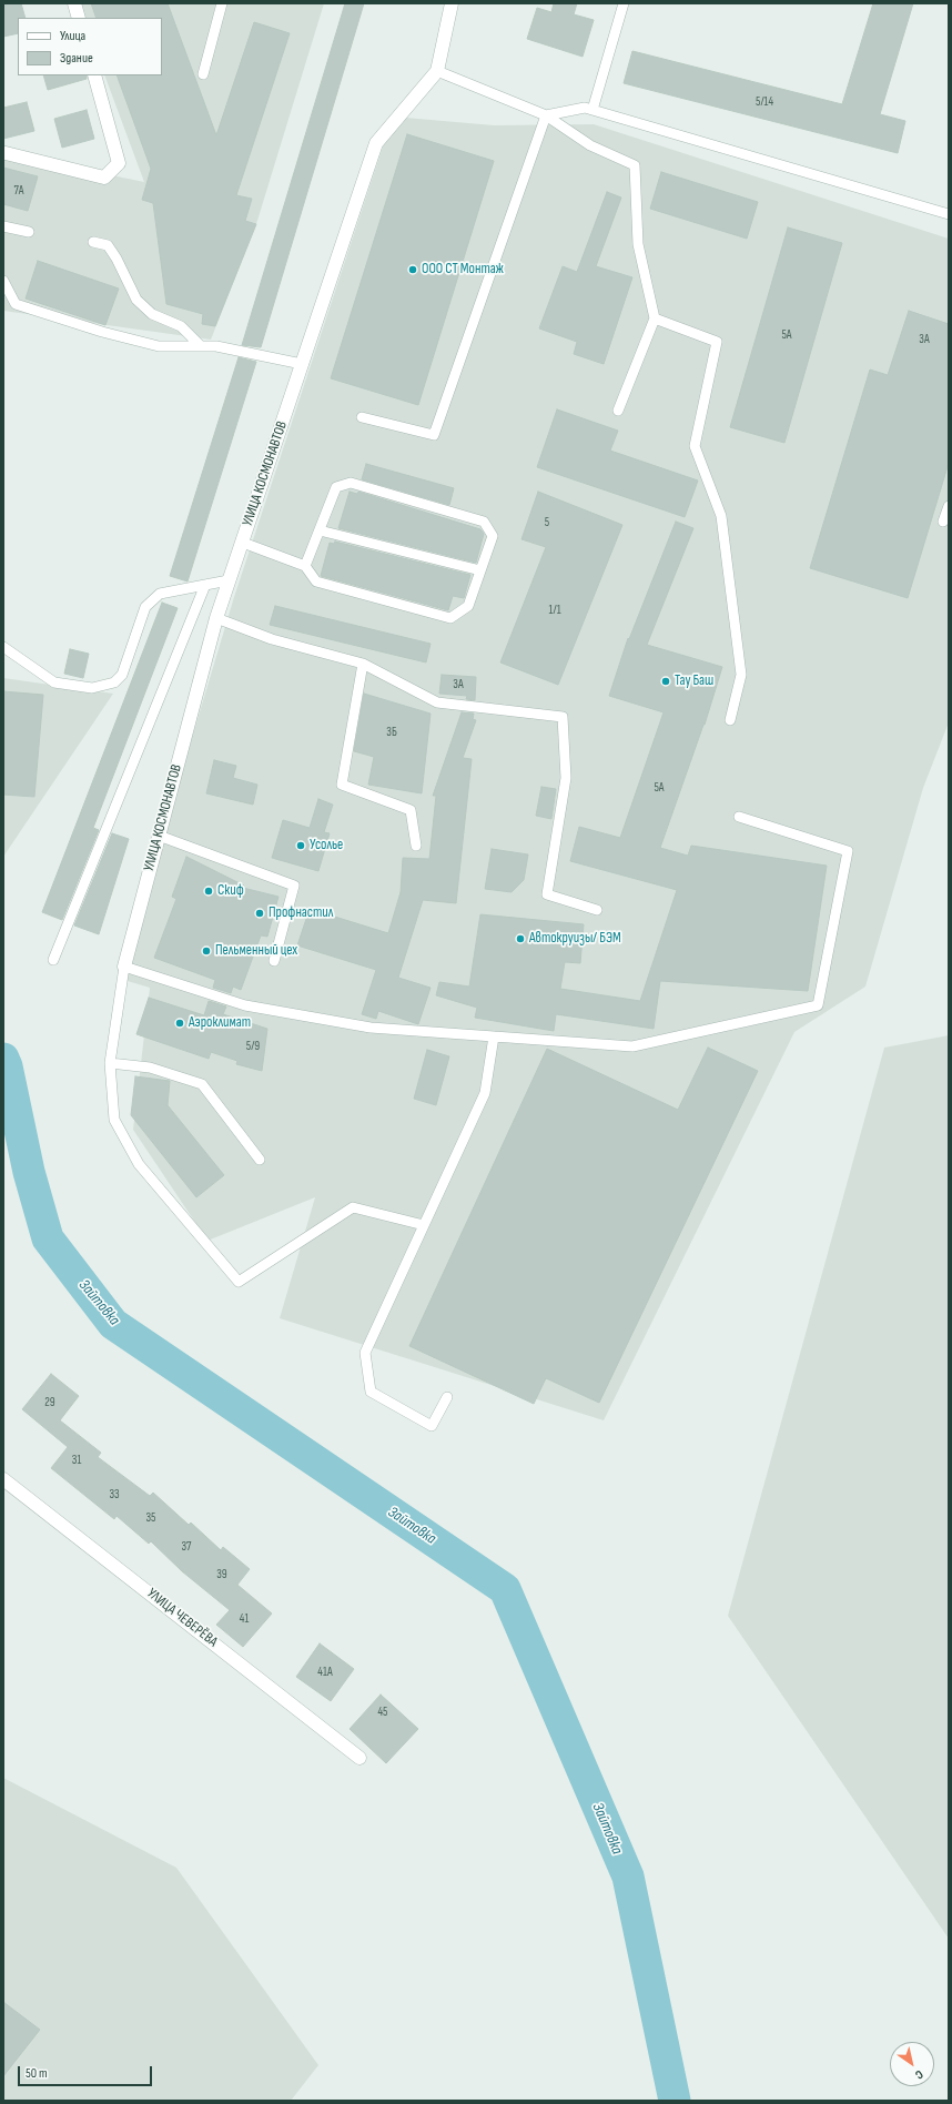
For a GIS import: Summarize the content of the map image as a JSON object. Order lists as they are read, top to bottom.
{
  "streets": {
    "street": ["УЛИЦА КОСМОНАВТОВ", "УЛИЦА ЧЕВЕРЁВА"]
  },
  "water": ["Зайтовка"],
  "places": [
    "ООО СТ Монтаж",
    "Тау Баш",
    "Усолье",
    "Скиф",
    "Профнастил",
    "Автокруизы/ БЭМ",
    "Пельменный цех",
    "Аэроклимат"
  ],
  "house_numbers": [
    "5/14",
    "7А",
    "5А",
    "3А",
    "5",
    "1/1",
    "3А",
    "3Б",
    "5А",
    "5/9",
    "29",
    "31",
    "33",
    "35",
    "37",
    "39",
    "41",
    "41А",
    "45"
  ],
  "legend": ["Улица", "Здание"],
  "scale_bar": "50 m",
  "north": "bottom right"
}
